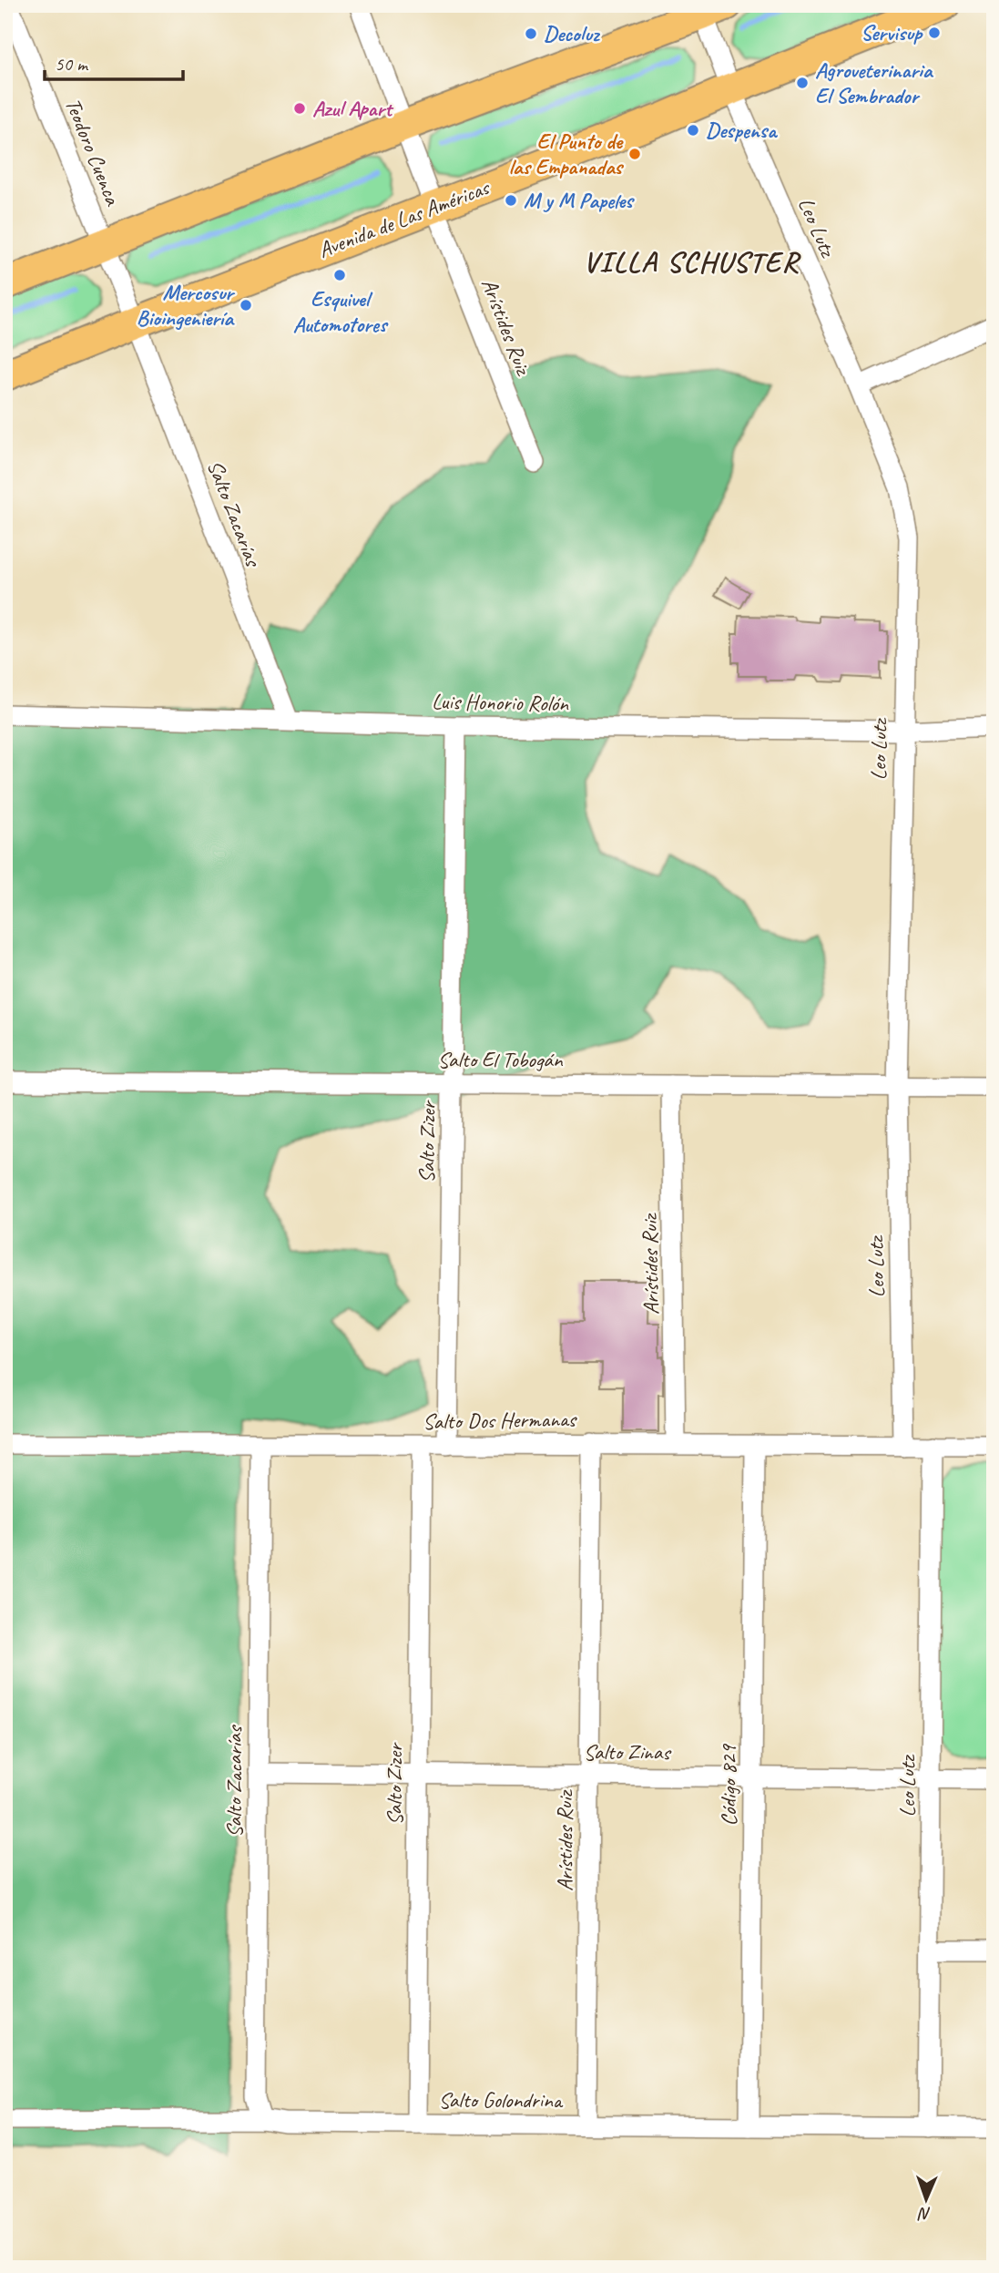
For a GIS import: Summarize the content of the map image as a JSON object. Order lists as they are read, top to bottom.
{
  "streets": {
    "main road": ["Avenida de Las Américas"],
    "street": [
      "Teodoro Cuenca",
      "Leo Lutz",
      "Arístides Ruiz",
      "Salto Zacarías",
      "Luis Honorio Rolón",
      "Salto El Tobogán",
      "Salto Zizer",
      "Salto Dos Hermanas",
      "Salto Zinas",
      "Código 829",
      "Salto Golondrina"
    ]
  },
  "crossings": [
    ["Teodoro Cuenca", "Avenida de Las Américas"],
    ["Teodoro Cuenca", "Salto Zacarías"],
    ["Avenida de Las Américas", "Leo Lutz"],
    ["Avenida de Las Américas", "Arístides Ruiz"],
    ["Avenida de Las Américas", "Salto Zacarías"],
    ["Leo Lutz", "Luis Honorio Rolón"],
    ["Leo Lutz", "Salto El Tobogán"],
    ["Leo Lutz", "Salto Dos Hermanas"],
    ["Leo Lutz", "Salto Zinas"],
    ["Leo Lutz", "Salto Golondrina"],
    ["Arístides Ruiz", "Salto El Tobogán"],
    ["Arístides Ruiz", "Salto Dos Hermanas"],
    ["Arístides Ruiz", "Salto Zinas"],
    ["Arístides Ruiz", "Salto Golondrina"],
    ["Salto Zacarías", "Luis Honorio Rolón"],
    ["Salto Zacarías", "Salto Dos Hermanas"],
    ["Salto Zacarías", "Salto Zinas"],
    ["Salto Zacarías", "Salto Golondrina"],
    ["Luis Honorio Rolón", "Salto Zizer"],
    ["Salto El Tobogán", "Salto Zizer"],
    ["Salto Zizer", "Salto Dos Hermanas"],
    ["Salto Zizer", "Salto Zinas"],
    ["Salto Zizer", "Salto Golondrina"],
    ["Salto Dos Hermanas", "Código 829"],
    ["Salto Zinas", "Código 829"],
    ["Código 829", "Salto Golondrina"]
  ],
  "districts": ["VILLA SCHUSTER"],
  "places": [
    "Servisup",
    "Decoluz",
    "Agroveterinaria El Sembrador",
    "Azul Apart",
    "Despensa",
    "El Punto de las Empanadas",
    "M y M Papeles",
    "Esquivel Automotores",
    "Mercosur Bioingeniería"
  ],
  "scale_bar": "50 m",
  "north": "bottom"
}
